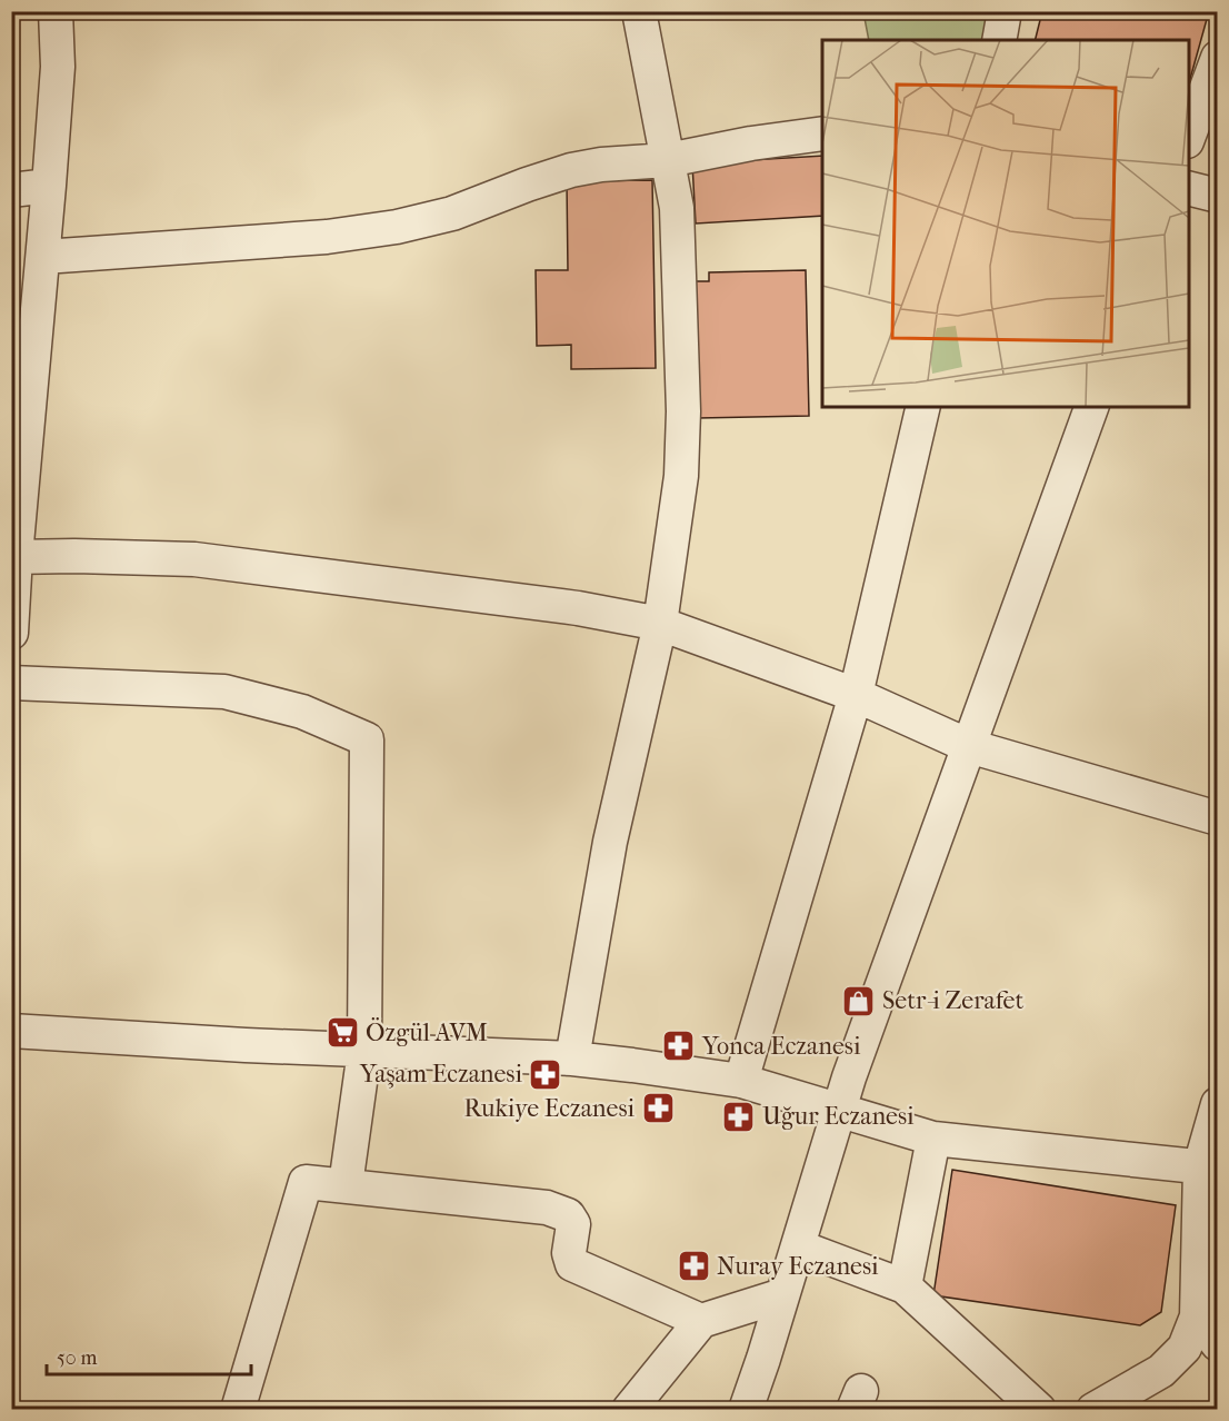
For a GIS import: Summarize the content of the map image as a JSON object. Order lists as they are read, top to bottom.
{
  "places": {
    "shop": ["Setr-i Zerafet"],
    "supermarket": ["Özgül AVM"],
    "pharmacy": [
      "Yonca Eczanesi",
      "Yaşam Eczanesi",
      "Rukiye Eczanesi",
      "Uğur Eczanesi",
      "Nuray Eczanesi"
    ]
  },
  "scale_bar": "50 m"
}
